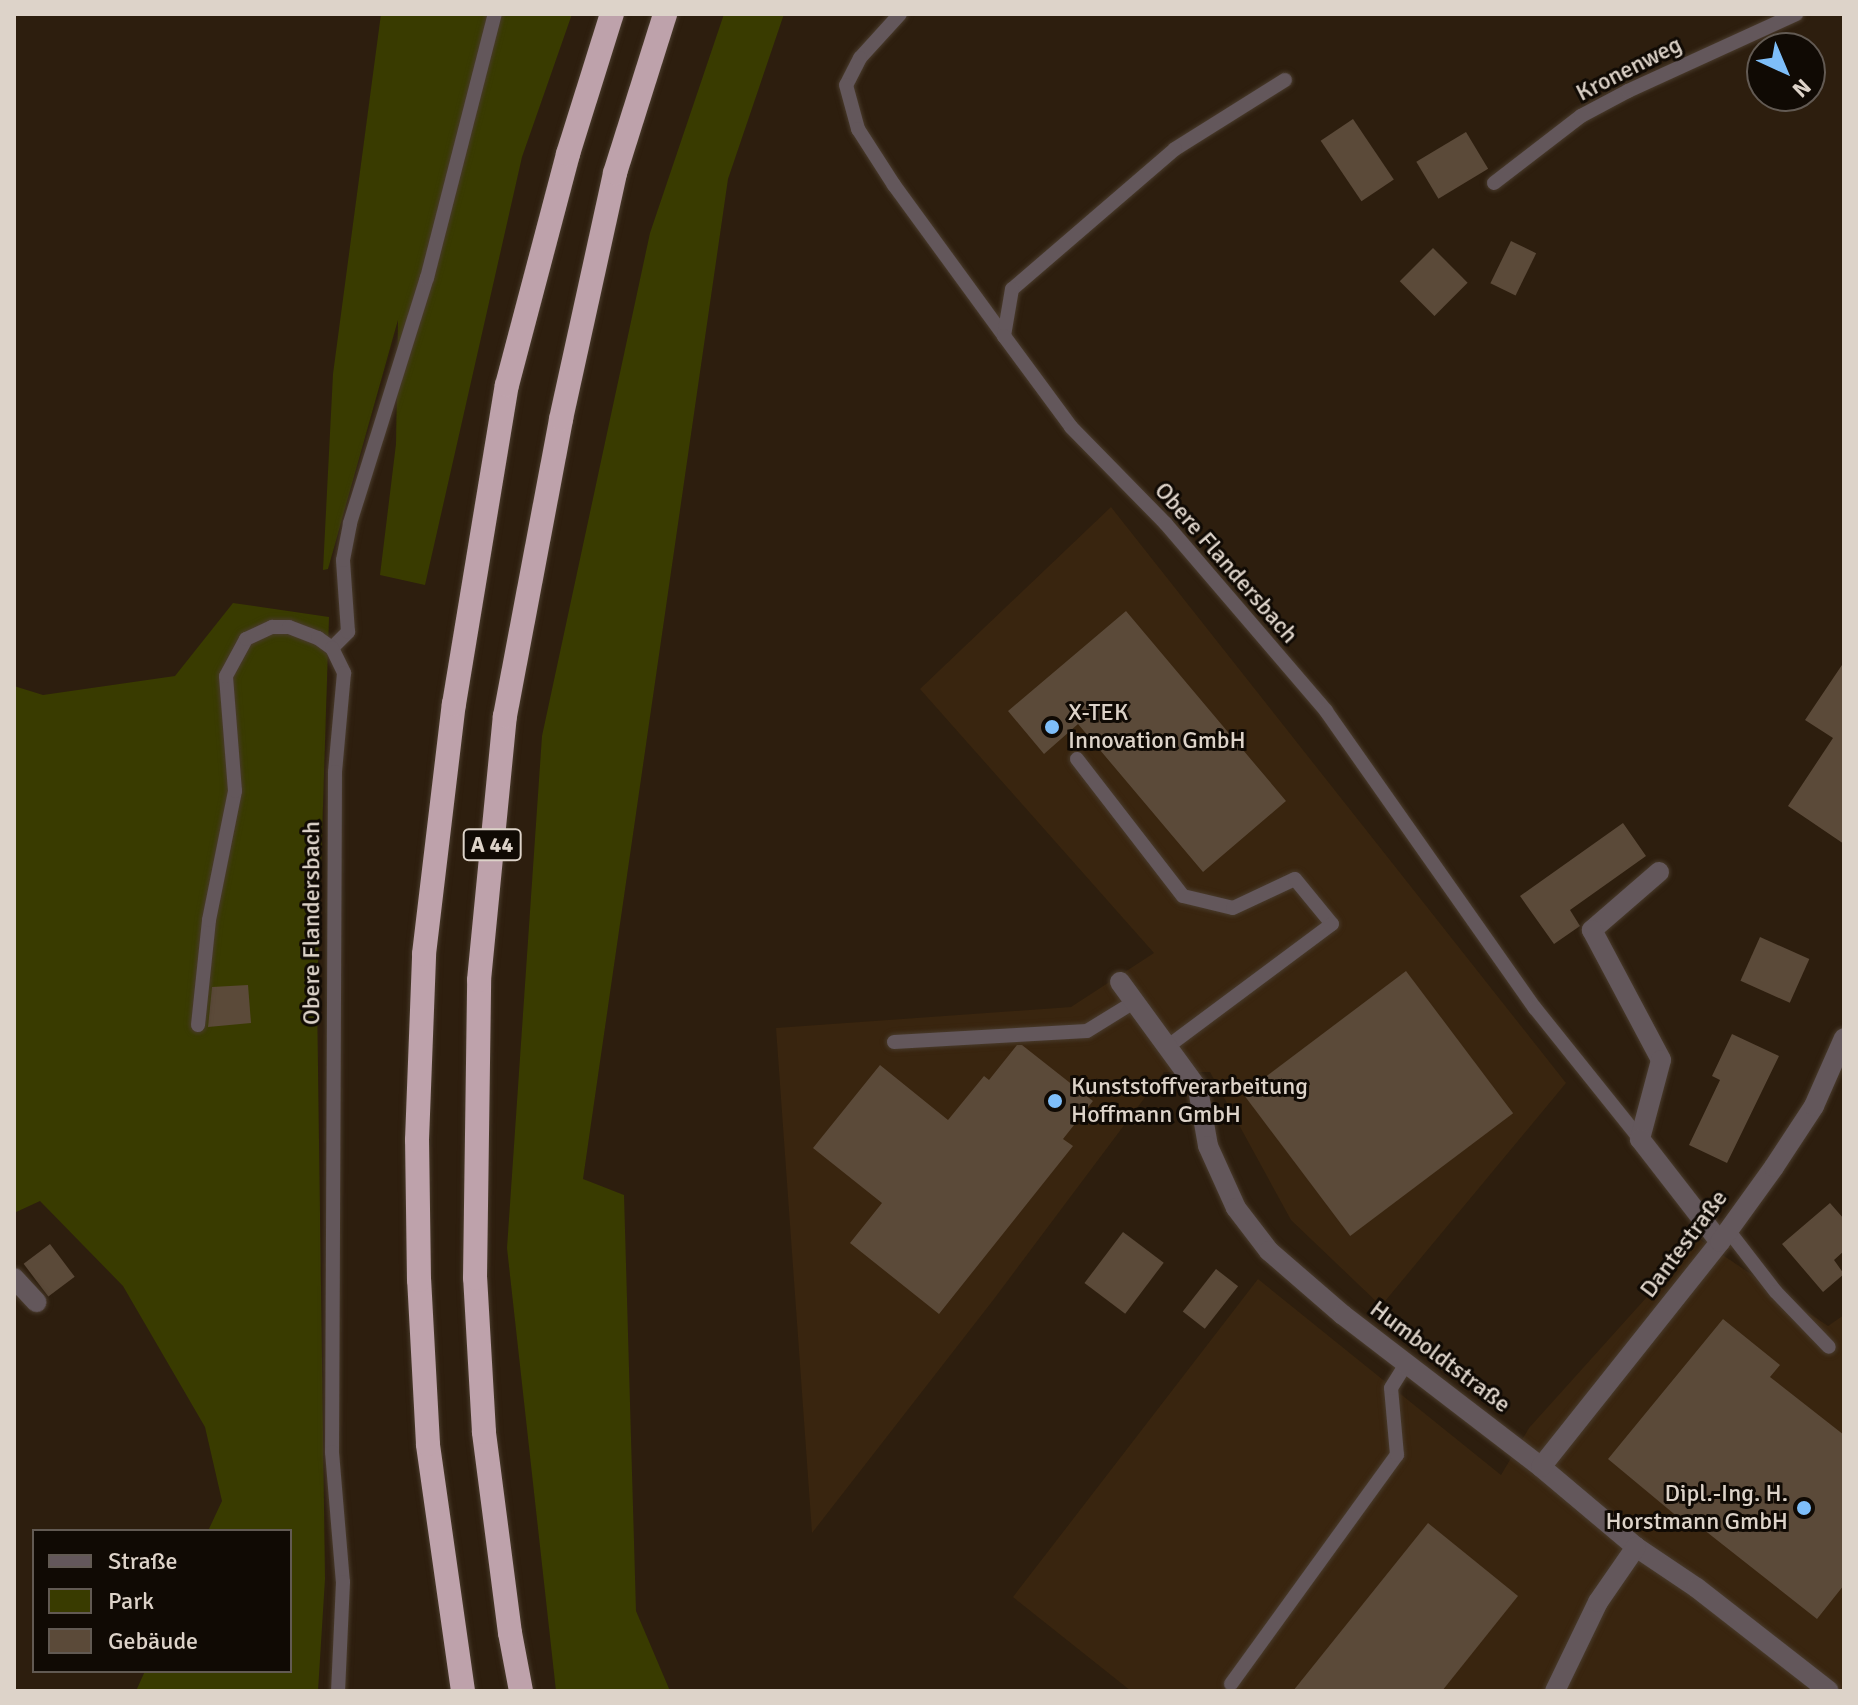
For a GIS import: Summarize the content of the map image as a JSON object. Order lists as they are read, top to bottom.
{
  "streets": {
    "highway": ["A 44"],
    "street": ["Dantestraße", "Humboldtstraße"],
    "lane": ["Kronenweg", "Obere Flandersbach"]
  },
  "crossings": [
    ["Dantestraße", "Humboldtstraße"]
  ],
  "places": ["X-TEK Innovation GmbH", "Kunststoffverarbeitung Hoffmann GmbH", "Dipl.-Ing. H. Horstmann GmbH"],
  "legend": ["Straße", "Park", "Gebäude"],
  "north": "bottom right"
}
